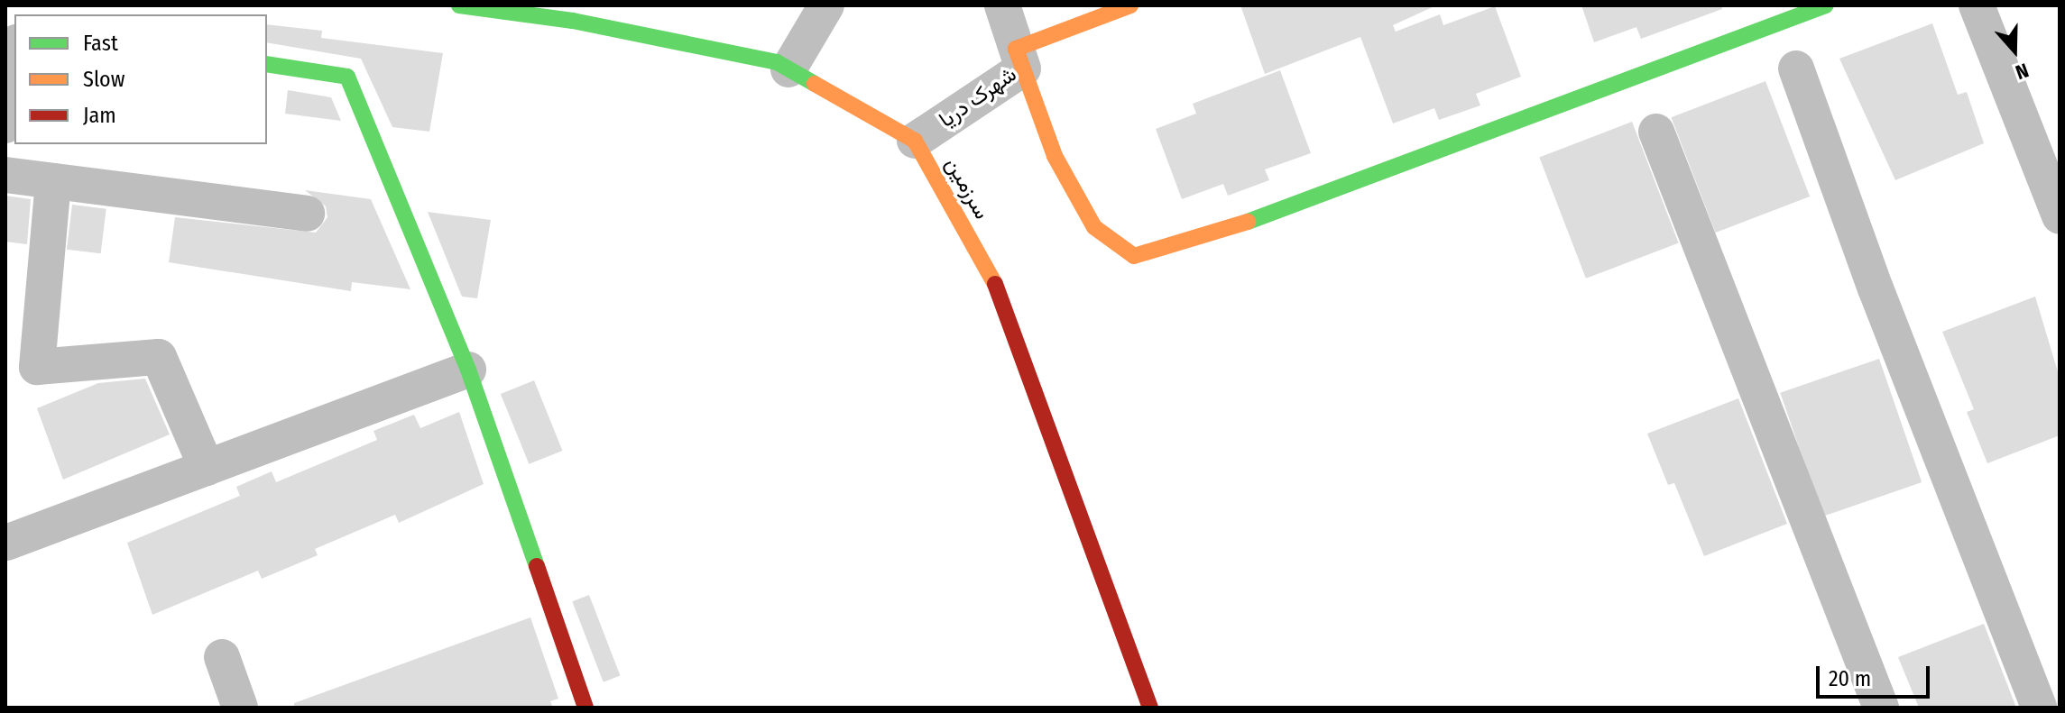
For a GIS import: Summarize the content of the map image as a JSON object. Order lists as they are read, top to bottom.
{
  "streets": {
    "street": ["شهرک دریا", "سرزمین"]
  },
  "crossings": [
    ["شهرک دریا", "سرزمین"]
  ],
  "legend": ["Fast", "Slow", "Jam"],
  "scale_bar": "20 m",
  "north": "bottom"
}
